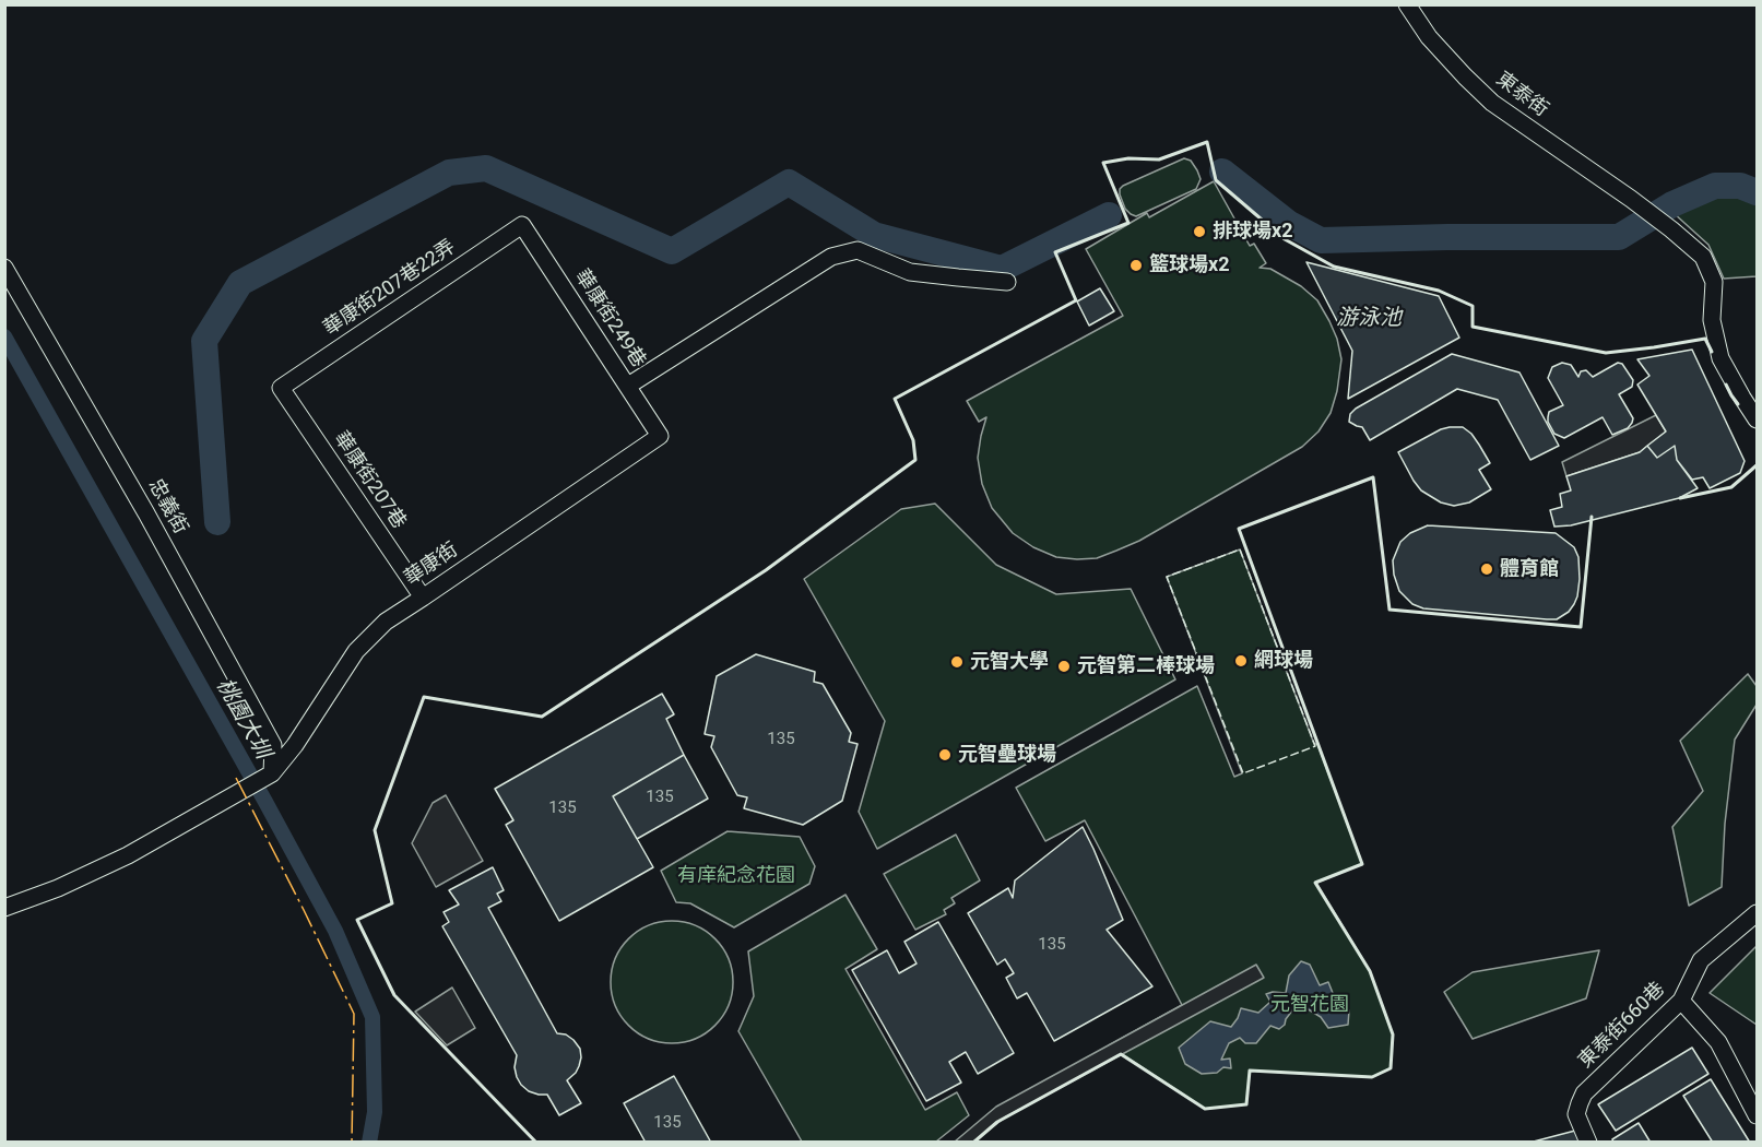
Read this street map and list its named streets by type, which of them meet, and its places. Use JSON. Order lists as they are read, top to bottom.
{
  "streets": {
    "street": [
      "東泰街",
      "華康街207巷22弄",
      "華康街249巷",
      "華康街207巷",
      "忠義街",
      "華康街",
      "東泰街660巷"
    ]
  },
  "crossings": [
    ["華康街207巷22弄", "華康街249巷"],
    ["華康街207巷22弄", "華康街207巷"],
    ["華康街249巷", "華康街"],
    ["華康街207巷", "華康街"],
    ["忠義街", "華康街"]
  ],
  "water": ["游泳池", "桃園大圳"],
  "parks": ["有庠紀念花園", "元智花園"],
  "places": [
    "排球場x2",
    "籃球場x2",
    "體育館",
    "網球場",
    "元智大學",
    "元智第二棒球場",
    "元智壘球場"
  ],
  "house_numbers": [
    "135",
    "135",
    "135",
    "135",
    "135"
  ]
}
